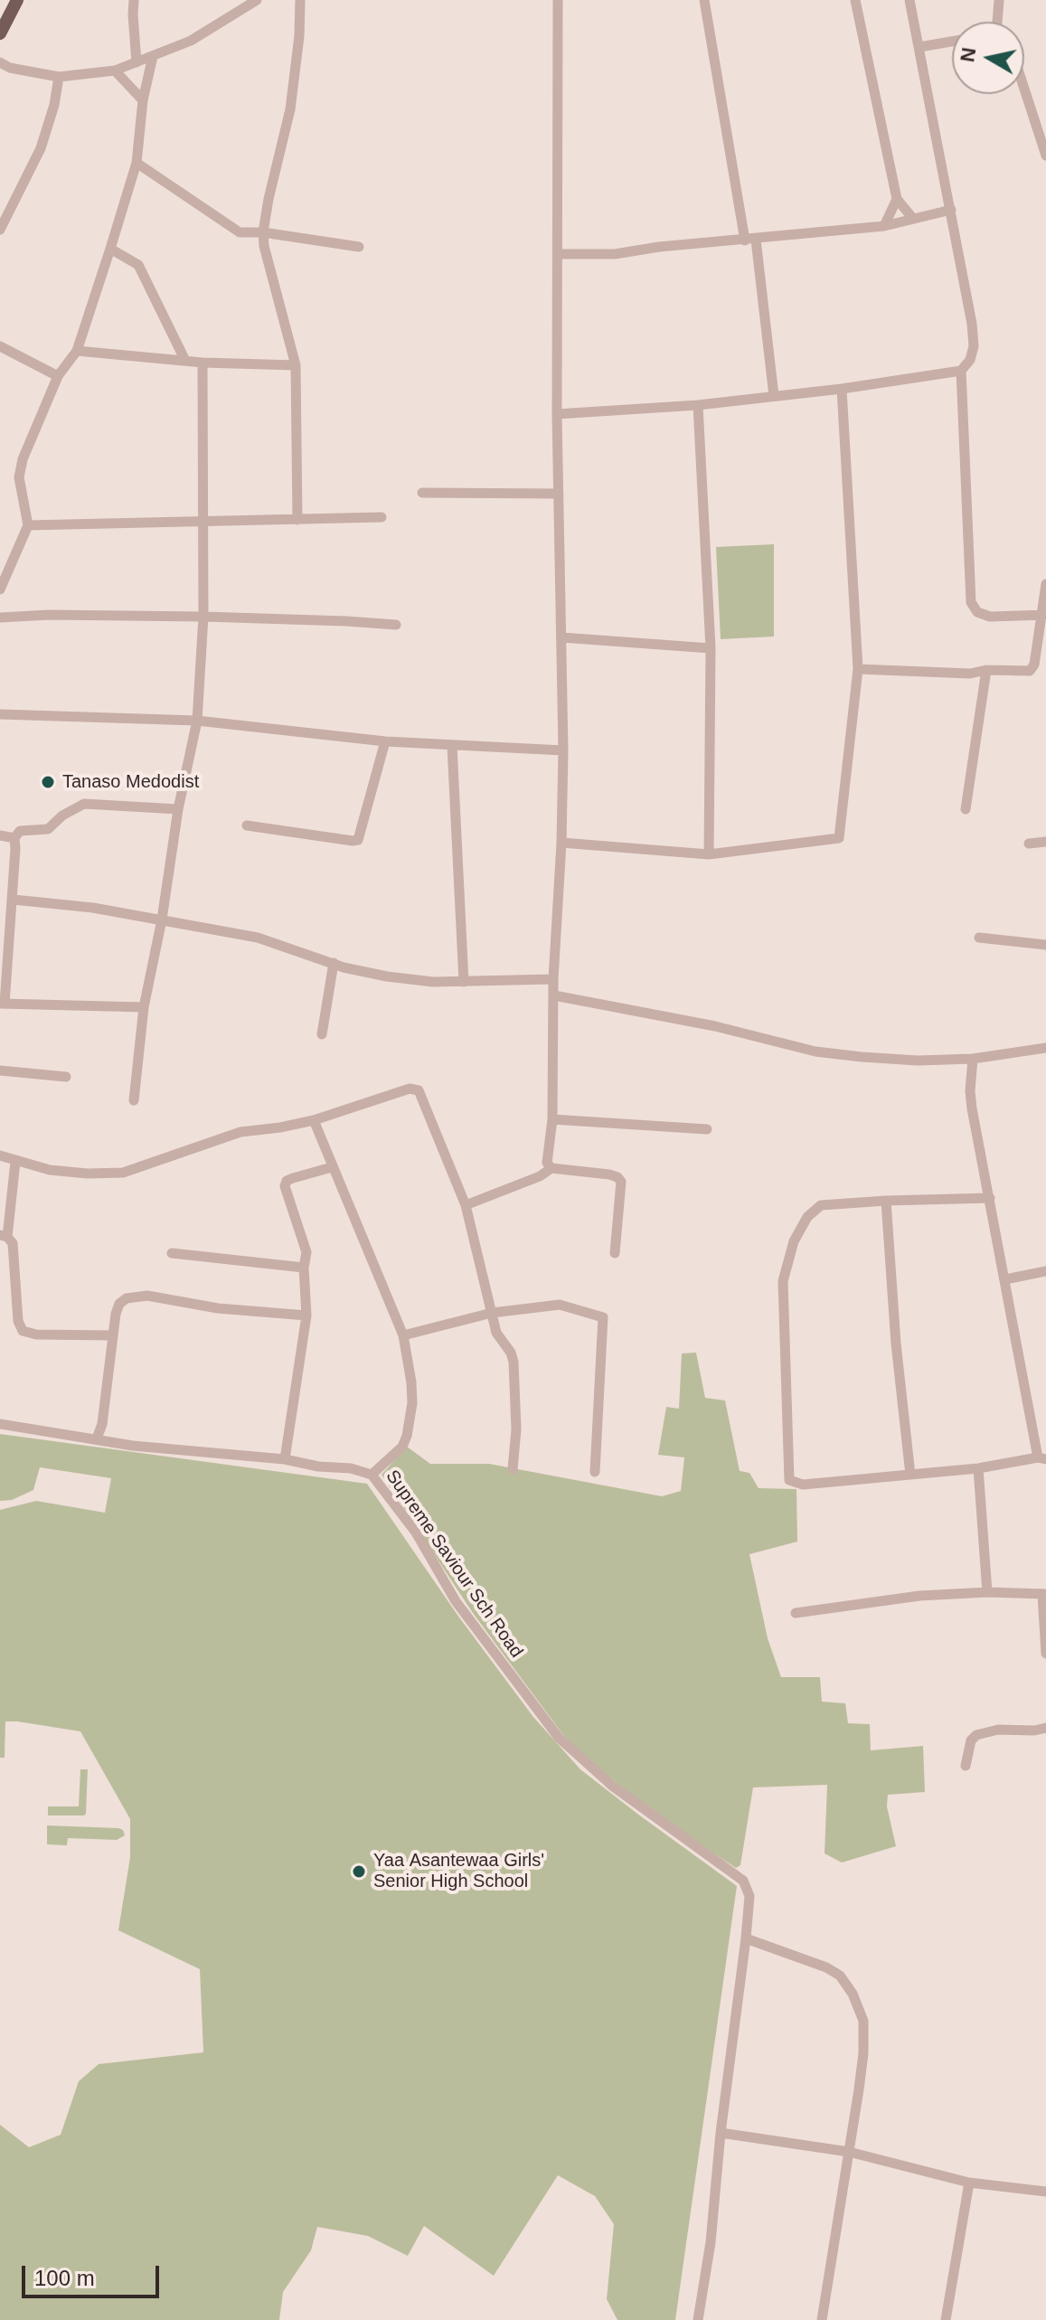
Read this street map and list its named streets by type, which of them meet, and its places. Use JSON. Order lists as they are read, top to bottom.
{
  "streets": {
    "street": ["Supreme Saviour Sch Road"]
  },
  "places": ["Tanaso Medodist", "Yaa Asantewaa Girls' Senior High School"],
  "scale_bar": "100 m",
  "north": "left"
}
